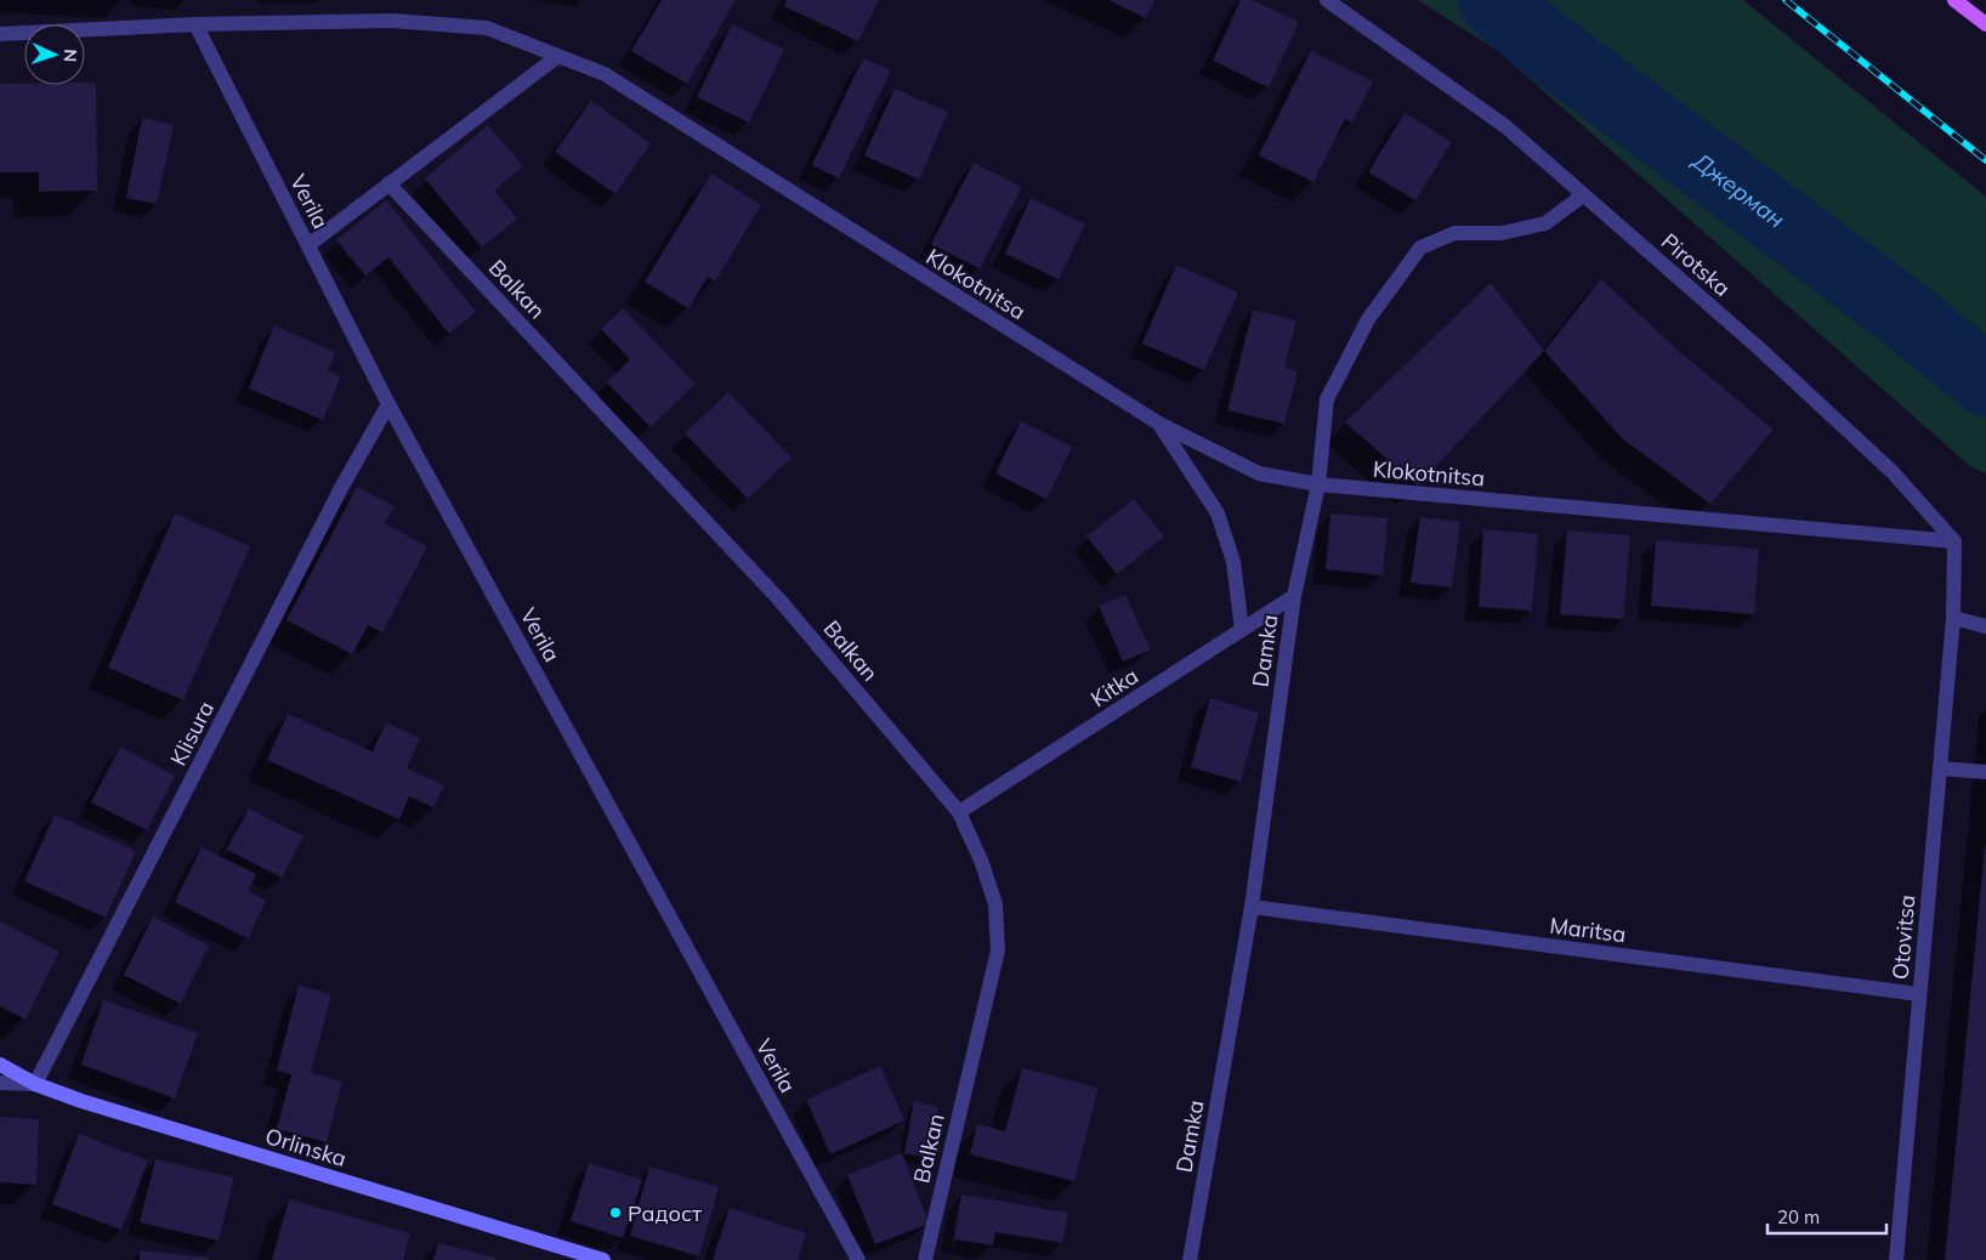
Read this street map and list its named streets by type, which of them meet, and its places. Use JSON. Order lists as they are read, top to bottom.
{
  "streets": {
    "street": [
      "Verila",
      "Pirotska",
      "Klokotnitsa",
      "Balkan",
      "Damka",
      "Kitka",
      "Klisura",
      "Maritsa",
      "Otovitsa",
      "Orlinska"
    ]
  },
  "crossings": [
    ["Verila", "Klokotnitsa"],
    ["Verila", "Klisura"],
    ["Pirotska", "Klokotnitsa"],
    ["Pirotska", "Damka"],
    ["Klokotnitsa", "Damka"],
    ["Balkan", "Kitka"],
    ["Damka", "Kitka"],
    ["Damka", "Maritsa"],
    ["Klisura", "Orlinska"],
    ["Maritsa", "Otovitsa"]
  ],
  "water": ["Джерман"],
  "places": ["Радост"],
  "scale_bar": "20 m",
  "north": "right"
}
